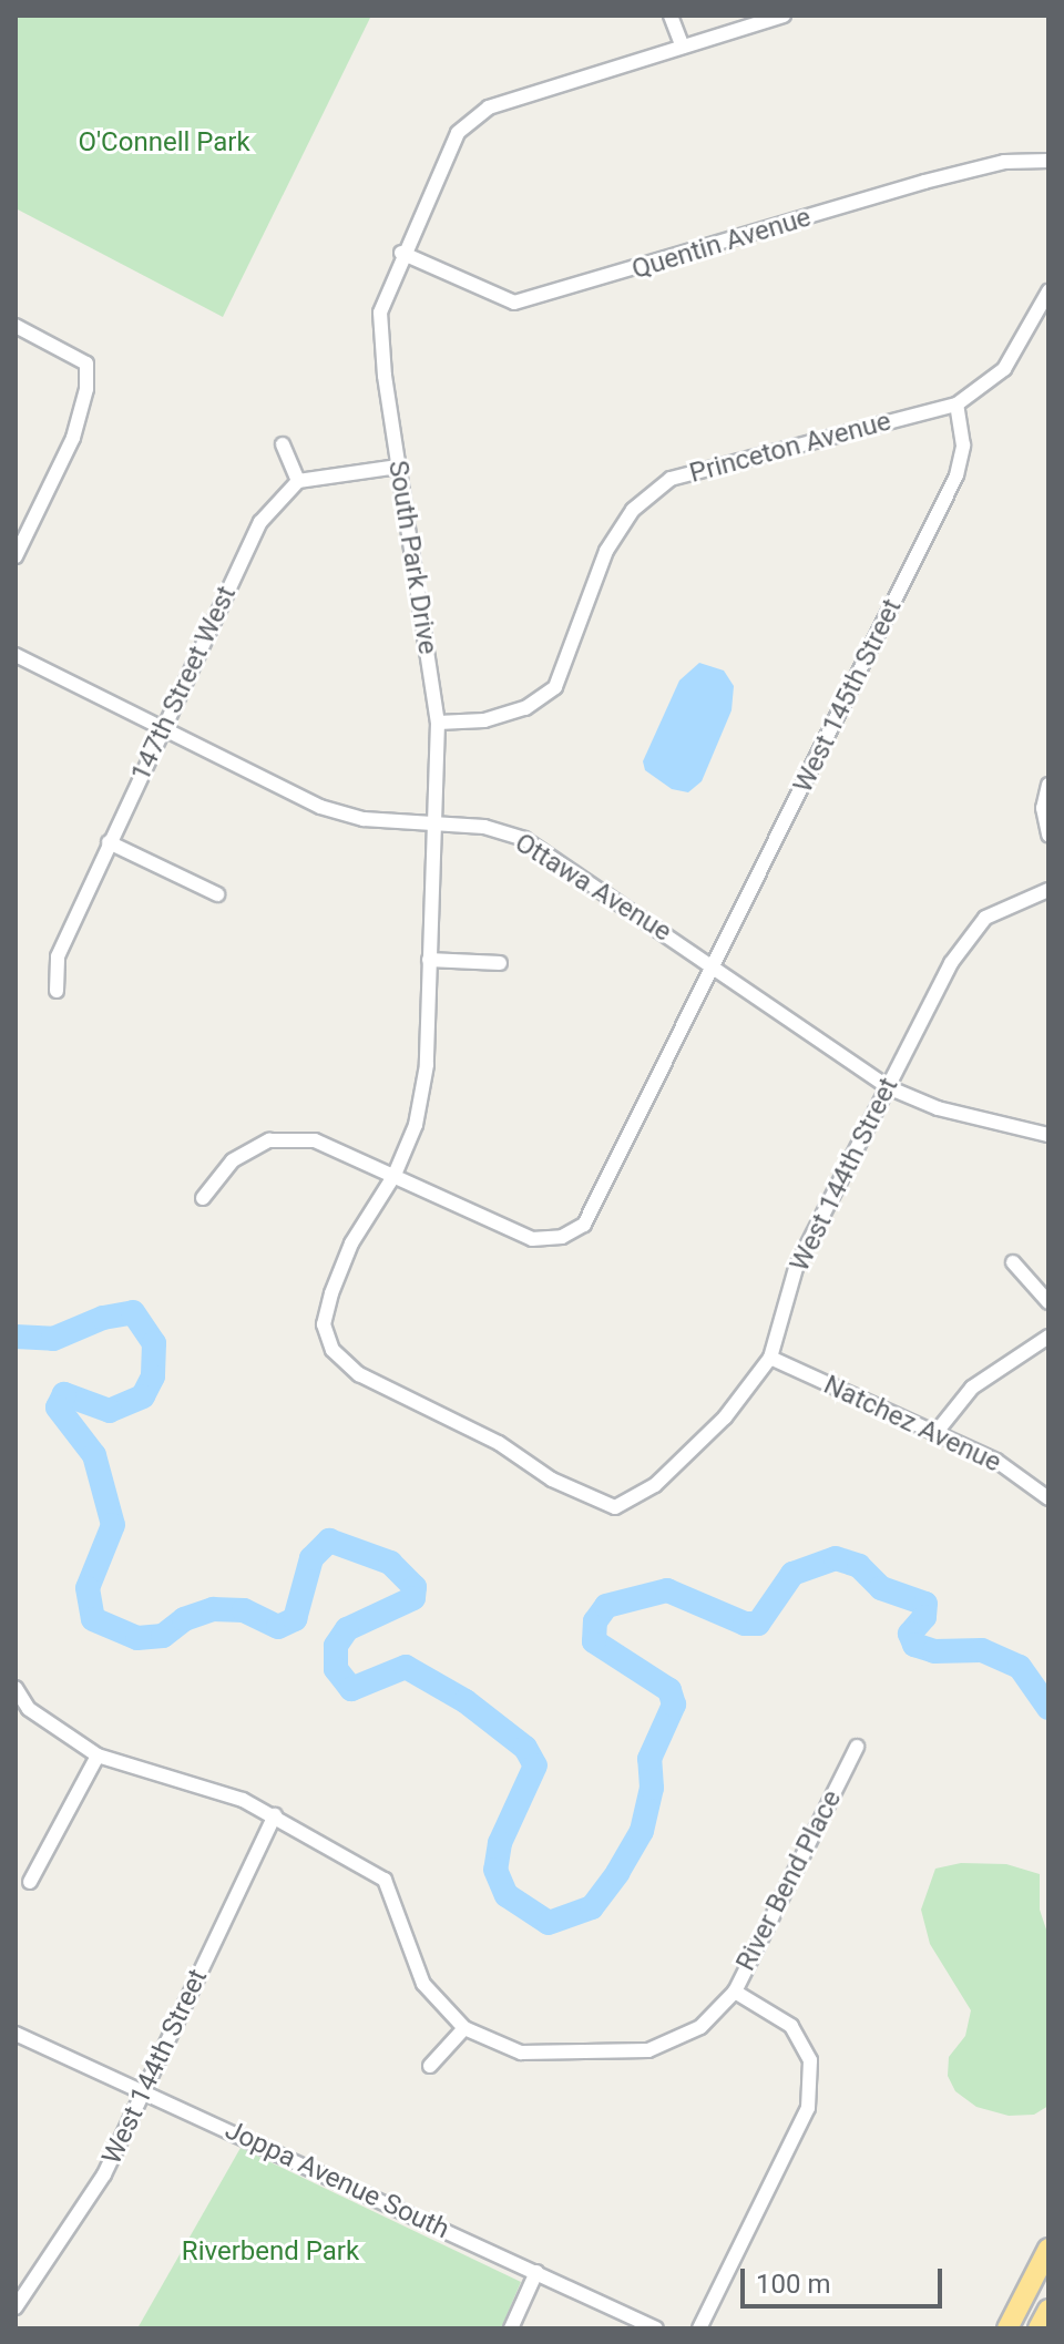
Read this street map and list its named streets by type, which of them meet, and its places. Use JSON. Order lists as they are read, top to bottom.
{
  "streets": {
    "street": [
      "Quentin Avenue",
      "Princeton Avenue",
      "South Park Drive",
      "147th Street West",
      "West 145th Street",
      "Ottawa Avenue",
      "West 144th Street",
      "Natchez Avenue",
      "River Bend Place",
      "Joppa Avenue South"
    ]
  },
  "crossings": [
    ["Quentin Avenue", "South Park Drive"],
    ["Princeton Avenue", "South Park Drive"],
    ["Princeton Avenue", "West 145th Street"],
    ["South Park Drive", "West 145th Street"],
    ["South Park Drive", "Ottawa Avenue"],
    ["South Park Drive", "West 144th Street"],
    ["147th Street West", "Ottawa Avenue"],
    ["West 145th Street", "Ottawa Avenue"],
    ["Ottawa Avenue", "West 144th Street"],
    ["West 144th Street", "Natchez Avenue"],
    ["West 144th Street", "Joppa Avenue South"]
  ],
  "parks": ["O'Connell Park", "Riverbend Park"],
  "scale_bar": "100 m"
}
